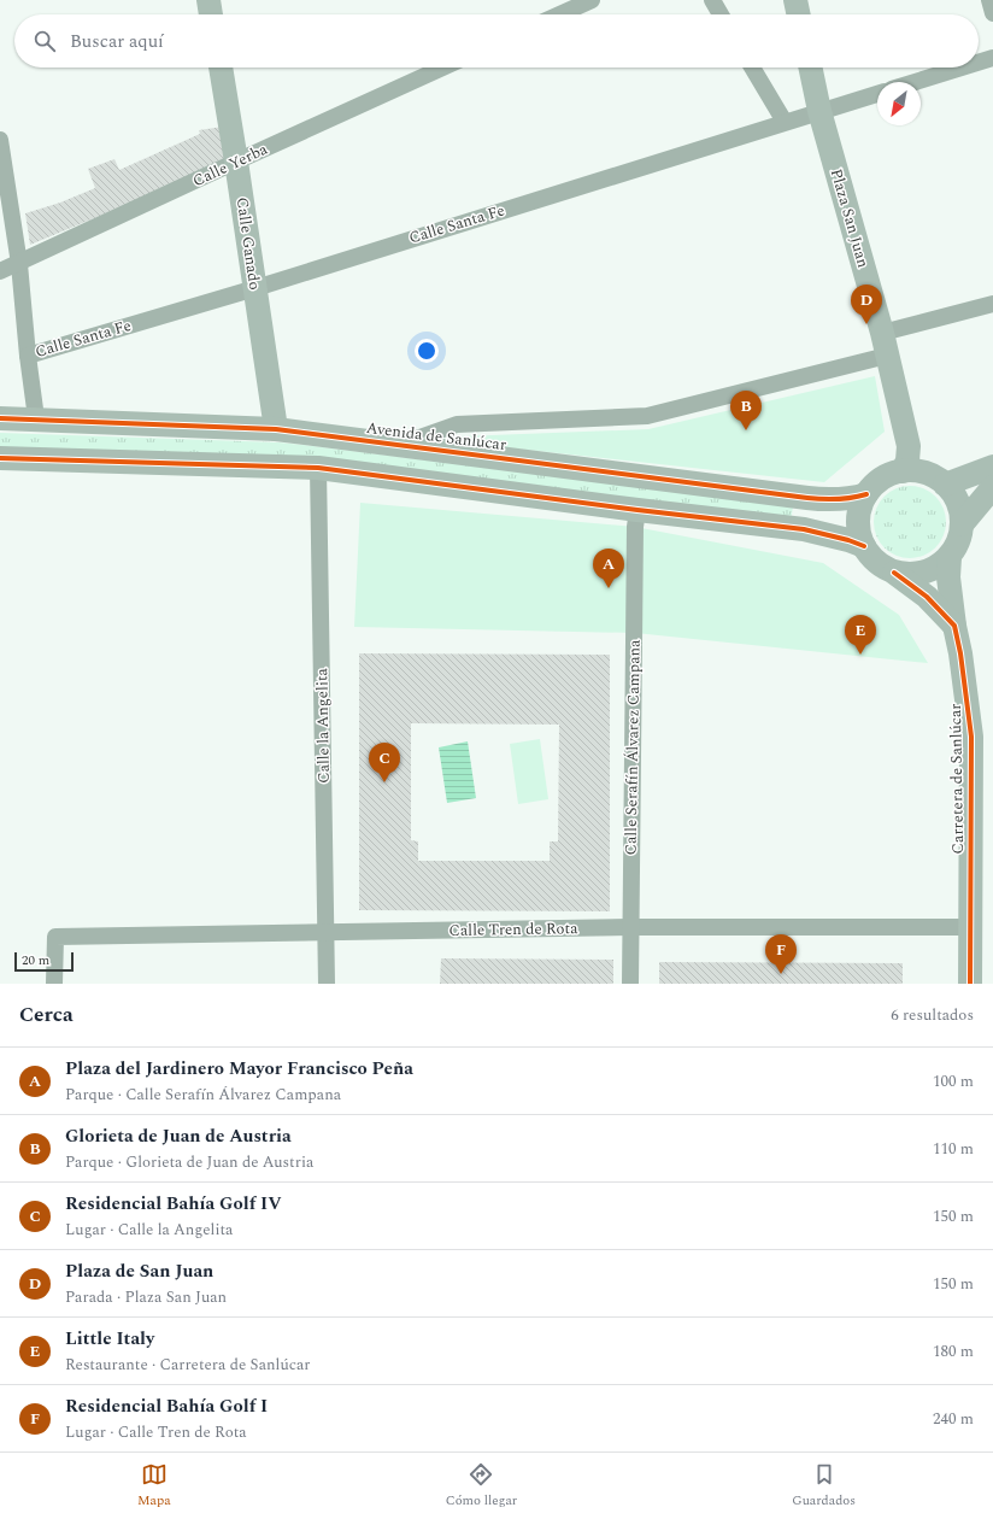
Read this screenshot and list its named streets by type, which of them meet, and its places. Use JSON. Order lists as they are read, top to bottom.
{
  "streets": {
    "main road": [
      "Plaza San Juan",
      "Calle Ganado",
      "Avenida de Sanlúcar",
      "Carretera de Sanlúcar"
    ],
    "street": [
      "Calle Yerba",
      "Calle Santa Fe",
      "Calle la Angelita",
      "Calle Serafín Álvarez Campana",
      "Calle Tren de Rota"
    ]
  },
  "crossings": [
    ["Calle Yerba", "Calle Ganado"],
    ["Plaza San Juan", "Calle Santa Fe"],
    ["Plaza San Juan", "Avenida de Sanlúcar"],
    ["Plaza San Juan", "Carretera de Sanlúcar"],
    ["Calle Santa Fe", "Calle Ganado"],
    ["Calle Ganado", "Avenida de Sanlúcar"],
    ["Avenida de Sanlúcar", "Carretera de Sanlúcar"],
    ["Calle la Angelita", "Calle Tren de Rota"],
    ["Calle Serafín Álvarez Campana", "Calle Tren de Rota"],
    ["Carretera de Sanlúcar", "Calle Tren de Rota"]
  ],
  "scale_bar": "20 m",
  "north": "bottom left",
  "page": {
    "search": "Buscar aquí",
    "pins": [
      "D",
      "B",
      "A",
      "E",
      "C",
      "F"
    ],
    "scale": "20 m",
    "heading": ["Cerca", "6 resultados"],
    "list": [
      {
        "mark": "A",
        "name": "Plaza del Jardinero Mayor Francisco Peña",
        "note": "Parque · Calle Serafín Álvarez Campana",
        "value": "100 m"
      },
      {
        "mark": "B",
        "name": "Glorieta de Juan de Austria",
        "note": "Parque · Glorieta de Juan de Austria",
        "value": "110 m"
      },
      {
        "mark": "C",
        "name": "Residencial Bahía Golf IV",
        "note": "Lugar · Calle la Angelita",
        "value": "150 m"
      },
      {
        "mark": "D",
        "name": "Plaza de San Juan",
        "note": "Parada · Plaza San Juan",
        "value": "150 m"
      },
      {
        "mark": "E",
        "name": "Little Italy",
        "note": "Restaurante · Carretera de Sanlúcar",
        "value": "180 m"
      },
      {
        "mark": "F",
        "name": "Residencial Bahía Golf I",
        "note": "Lugar · Calle Tren de Rota",
        "value": "240 m"
      }
    ],
    "nav": ["Mapa", "Cómo llegar", "Guardados"]
  }
}
